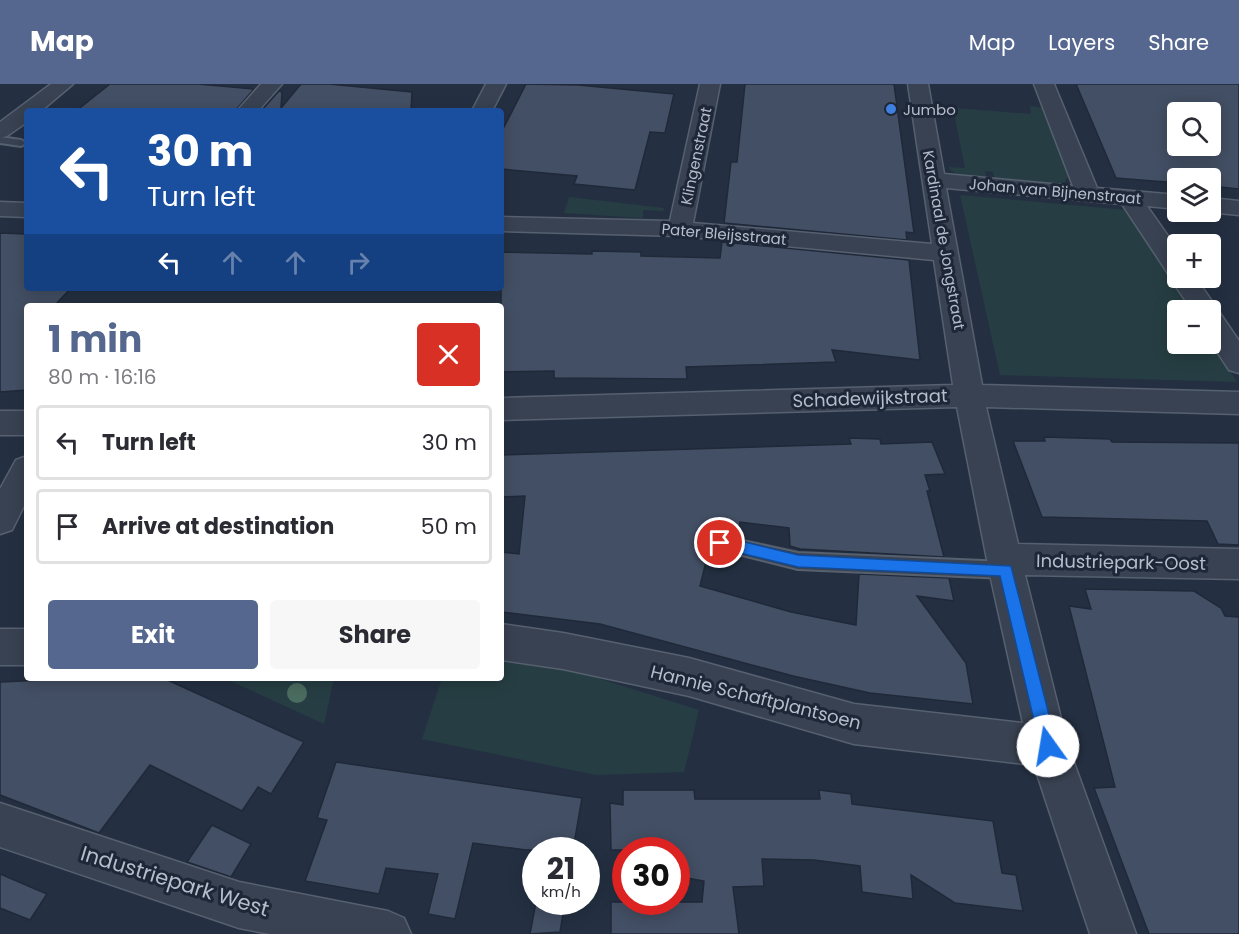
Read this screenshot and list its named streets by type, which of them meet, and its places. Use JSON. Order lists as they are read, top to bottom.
{
  "streets": {
    "street": [
      "Klingenstraat",
      "Johan van Bijnenstraat",
      "Pater Bleijsstraat",
      "Kardinaal de Jongstraat",
      "Schadewijkstraat",
      "Industriepark-Oost",
      "Hannie Schaftplantsoen",
      "Industriepark West"
    ]
  },
  "crossings": [
    ["Klingenstraat", "Pater Bleijsstraat"],
    ["Johan van Bijnenstraat", "Kardinaal de Jongstraat"],
    ["Pater Bleijsstraat", "Kardinaal de Jongstraat"],
    ["Kardinaal de Jongstraat", "Schadewijkstraat"],
    ["Kardinaal de Jongstraat", "Industriepark-Oost"]
  ],
  "places": ["Jumbo"],
  "page": {
    "header": "Map",
    "nav": ["Map", "Layers", "Share"],
    "map_buttons": ["+", "−"],
    "turn": ["30 m", "Turn left"],
    "heading": ["1 min", "80 m · 16:16"],
    "list": [
      {
        "name": "Turn left",
        "value": "30 m"
      },
      {
        "name": "Arrive at destination",
        "value": "50 m"
      }
    ],
    "buttons": ["Exit", "Share"],
    "speed": "21 km/h",
    "limit": "30"
  }
}
